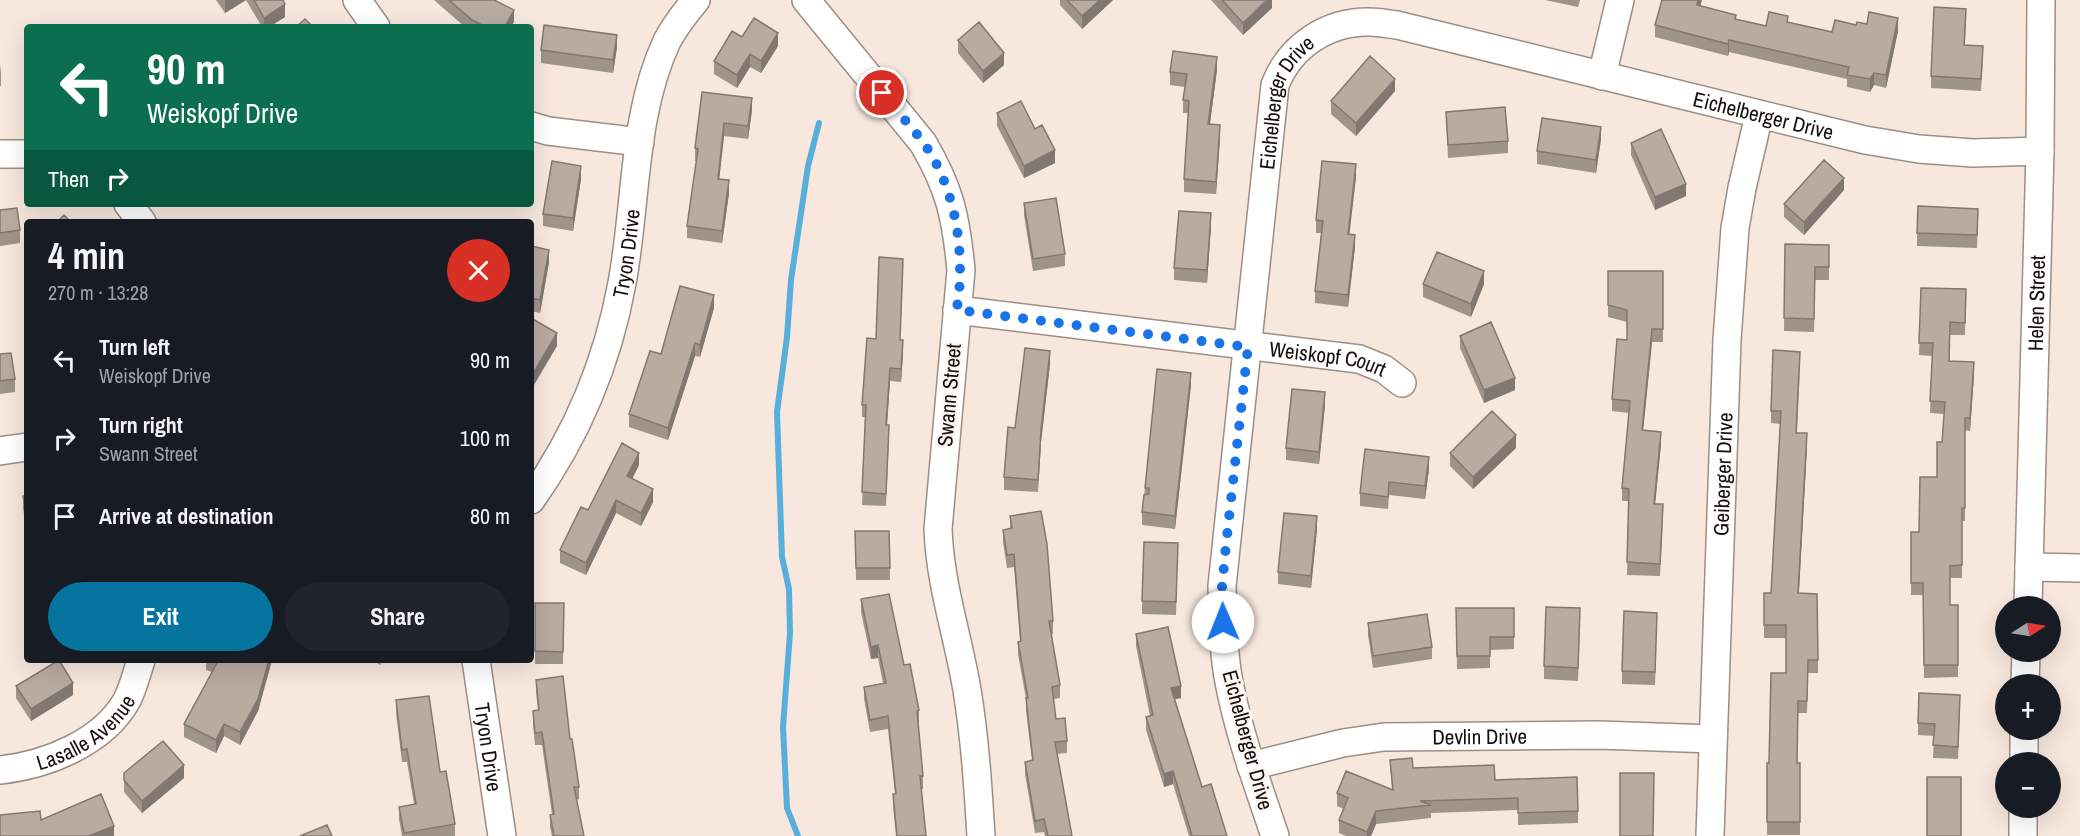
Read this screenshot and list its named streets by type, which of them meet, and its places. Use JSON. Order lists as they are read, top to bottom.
{
  "streets": {
    "street": [
      "Eichelberger Drive",
      "Tryon Drive",
      "Helen Street",
      "Weiskopf Court",
      "Swann Street",
      "Geiberger Drive",
      "Lasalle Avenue",
      "Devlin Drive"
    ]
  },
  "crossings": [
    ["Eichelberger Drive", "Helen Street"],
    ["Eichelberger Drive", "Weiskopf Court"],
    ["Eichelberger Drive", "Geiberger Drive"],
    ["Eichelberger Drive", "Devlin Drive"],
    ["Weiskopf Court", "Swann Street"],
    ["Geiberger Drive", "Devlin Drive"]
  ],
  "north": "right",
  "page": {
    "turn": ["90 m", "Weiskopf Drive"],
    "then": "Then",
    "heading": ["4 min", "270 m · 13:28"],
    "list": [
      {
        "name": "Turn left",
        "note": "Weiskopf Drive",
        "value": "90 m"
      },
      {
        "name": "Turn right",
        "note": "Swann Street",
        "value": "100 m"
      },
      {
        "name": "Arrive at destination",
        "value": "80 m"
      }
    ],
    "buttons": ["Exit", "Share"],
    "map_buttons": ["+", "−"]
  }
}
